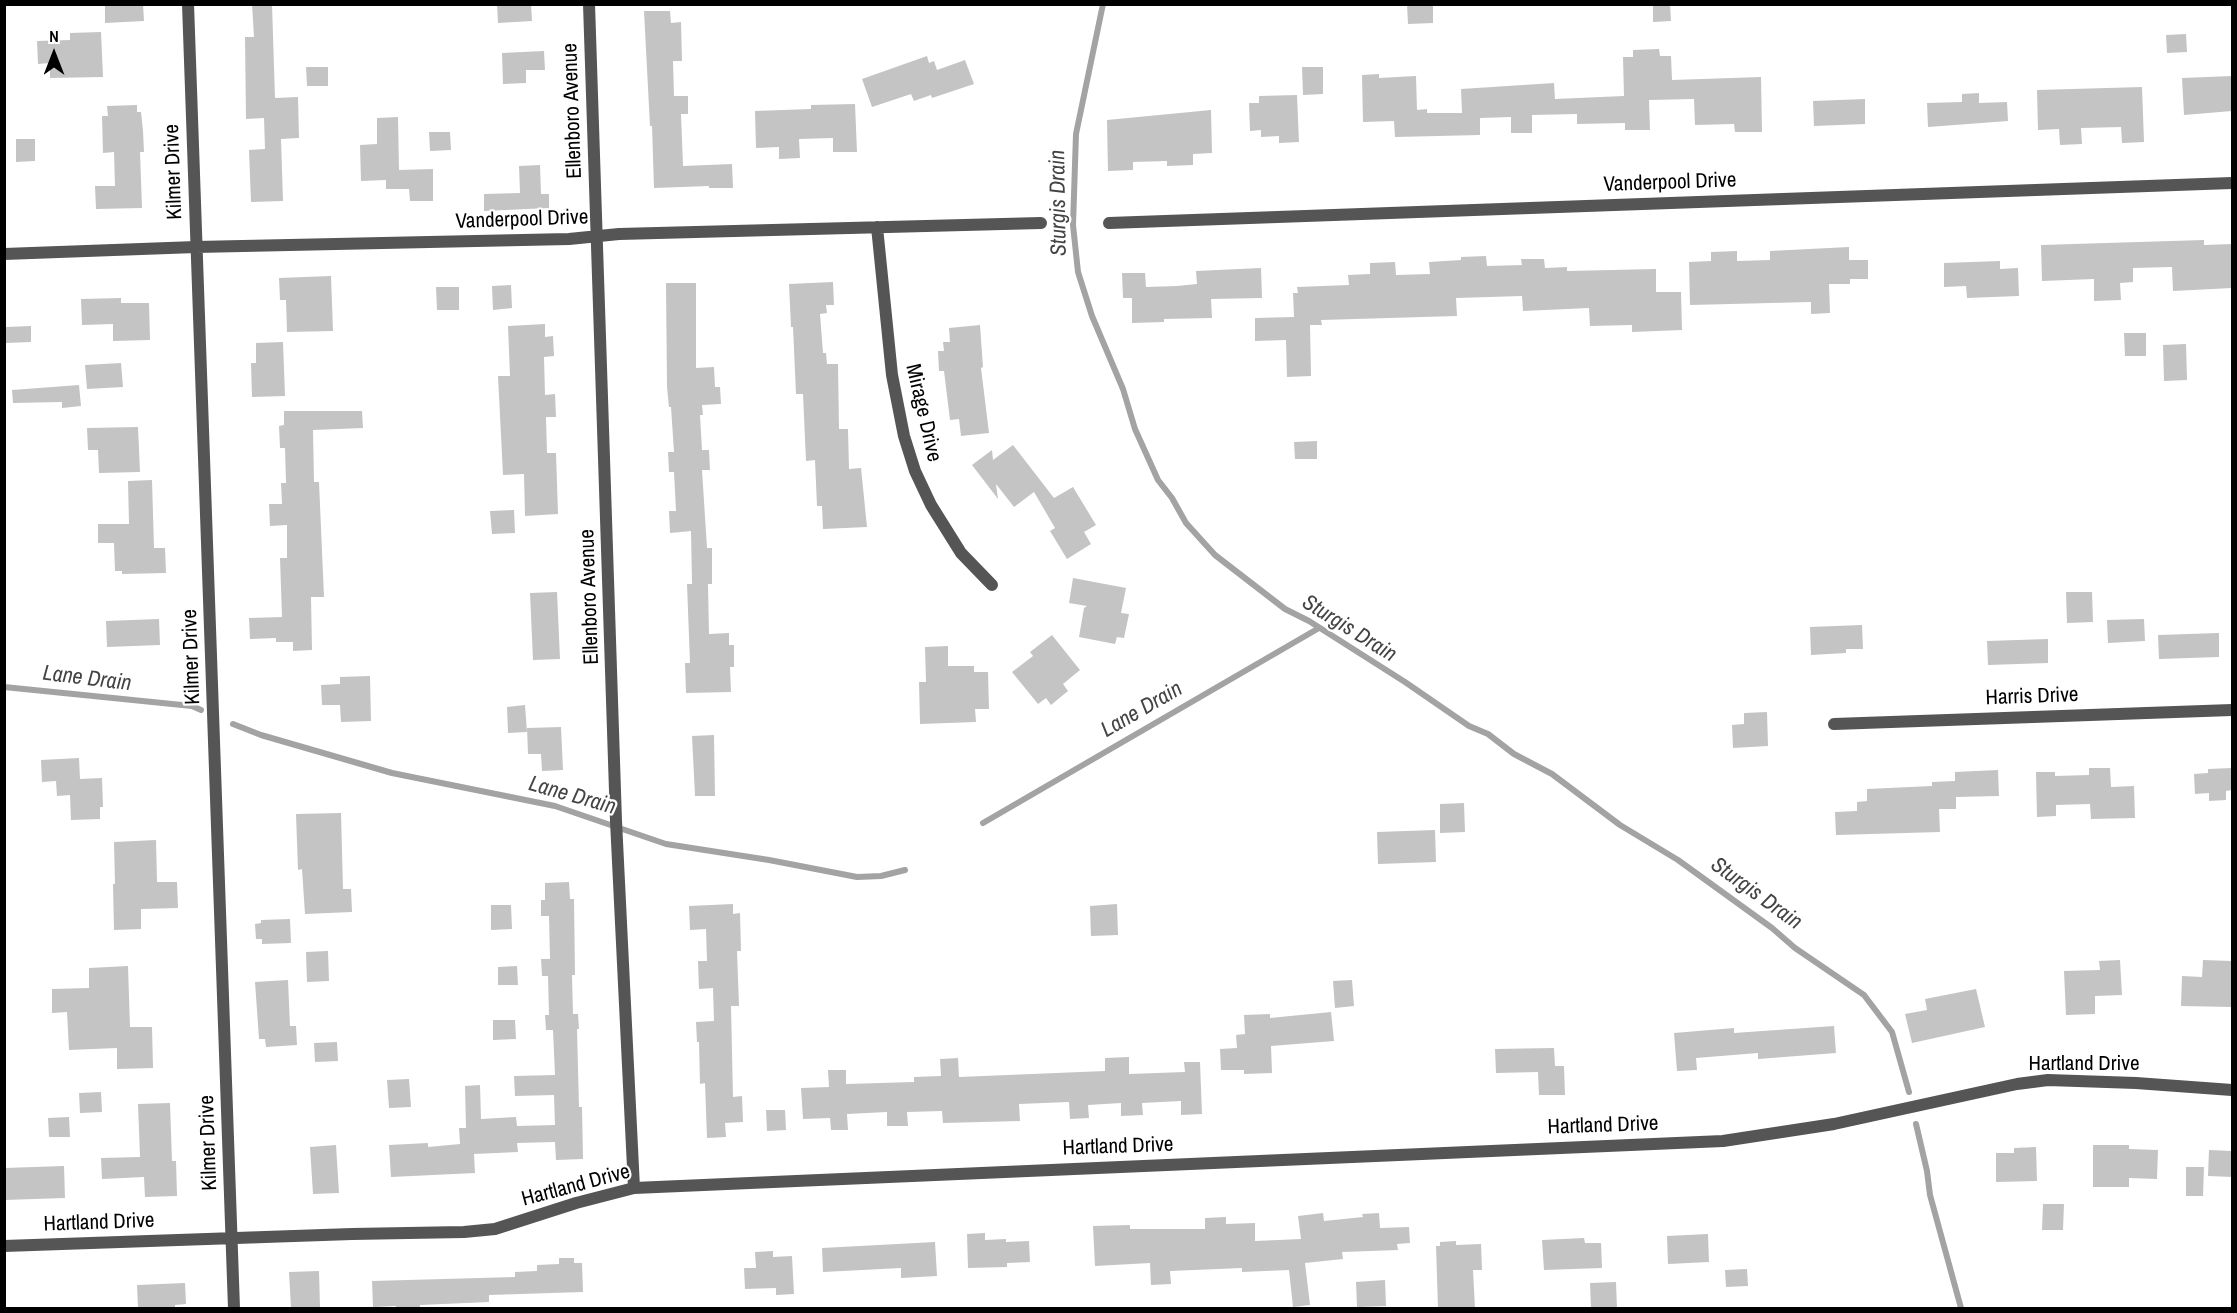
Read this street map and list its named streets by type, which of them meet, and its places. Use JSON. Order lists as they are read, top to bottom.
{
  "streets": {
    "street": [
      "Ellenboro Avenue",
      "Kilmer Drive",
      "Vanderpool Drive",
      "Mirage Drive",
      "Harris Drive",
      "Hartland Drive"
    ]
  },
  "crossings": [
    ["Ellenboro Avenue", "Vanderpool Drive"],
    ["Ellenboro Avenue", "Hartland Drive"],
    ["Kilmer Drive", "Vanderpool Drive"],
    ["Kilmer Drive", "Hartland Drive"],
    ["Vanderpool Drive", "Mirage Drive"]
  ],
  "water": ["Sturgis Drain", "Lane Drain"],
  "north": "top"
}
